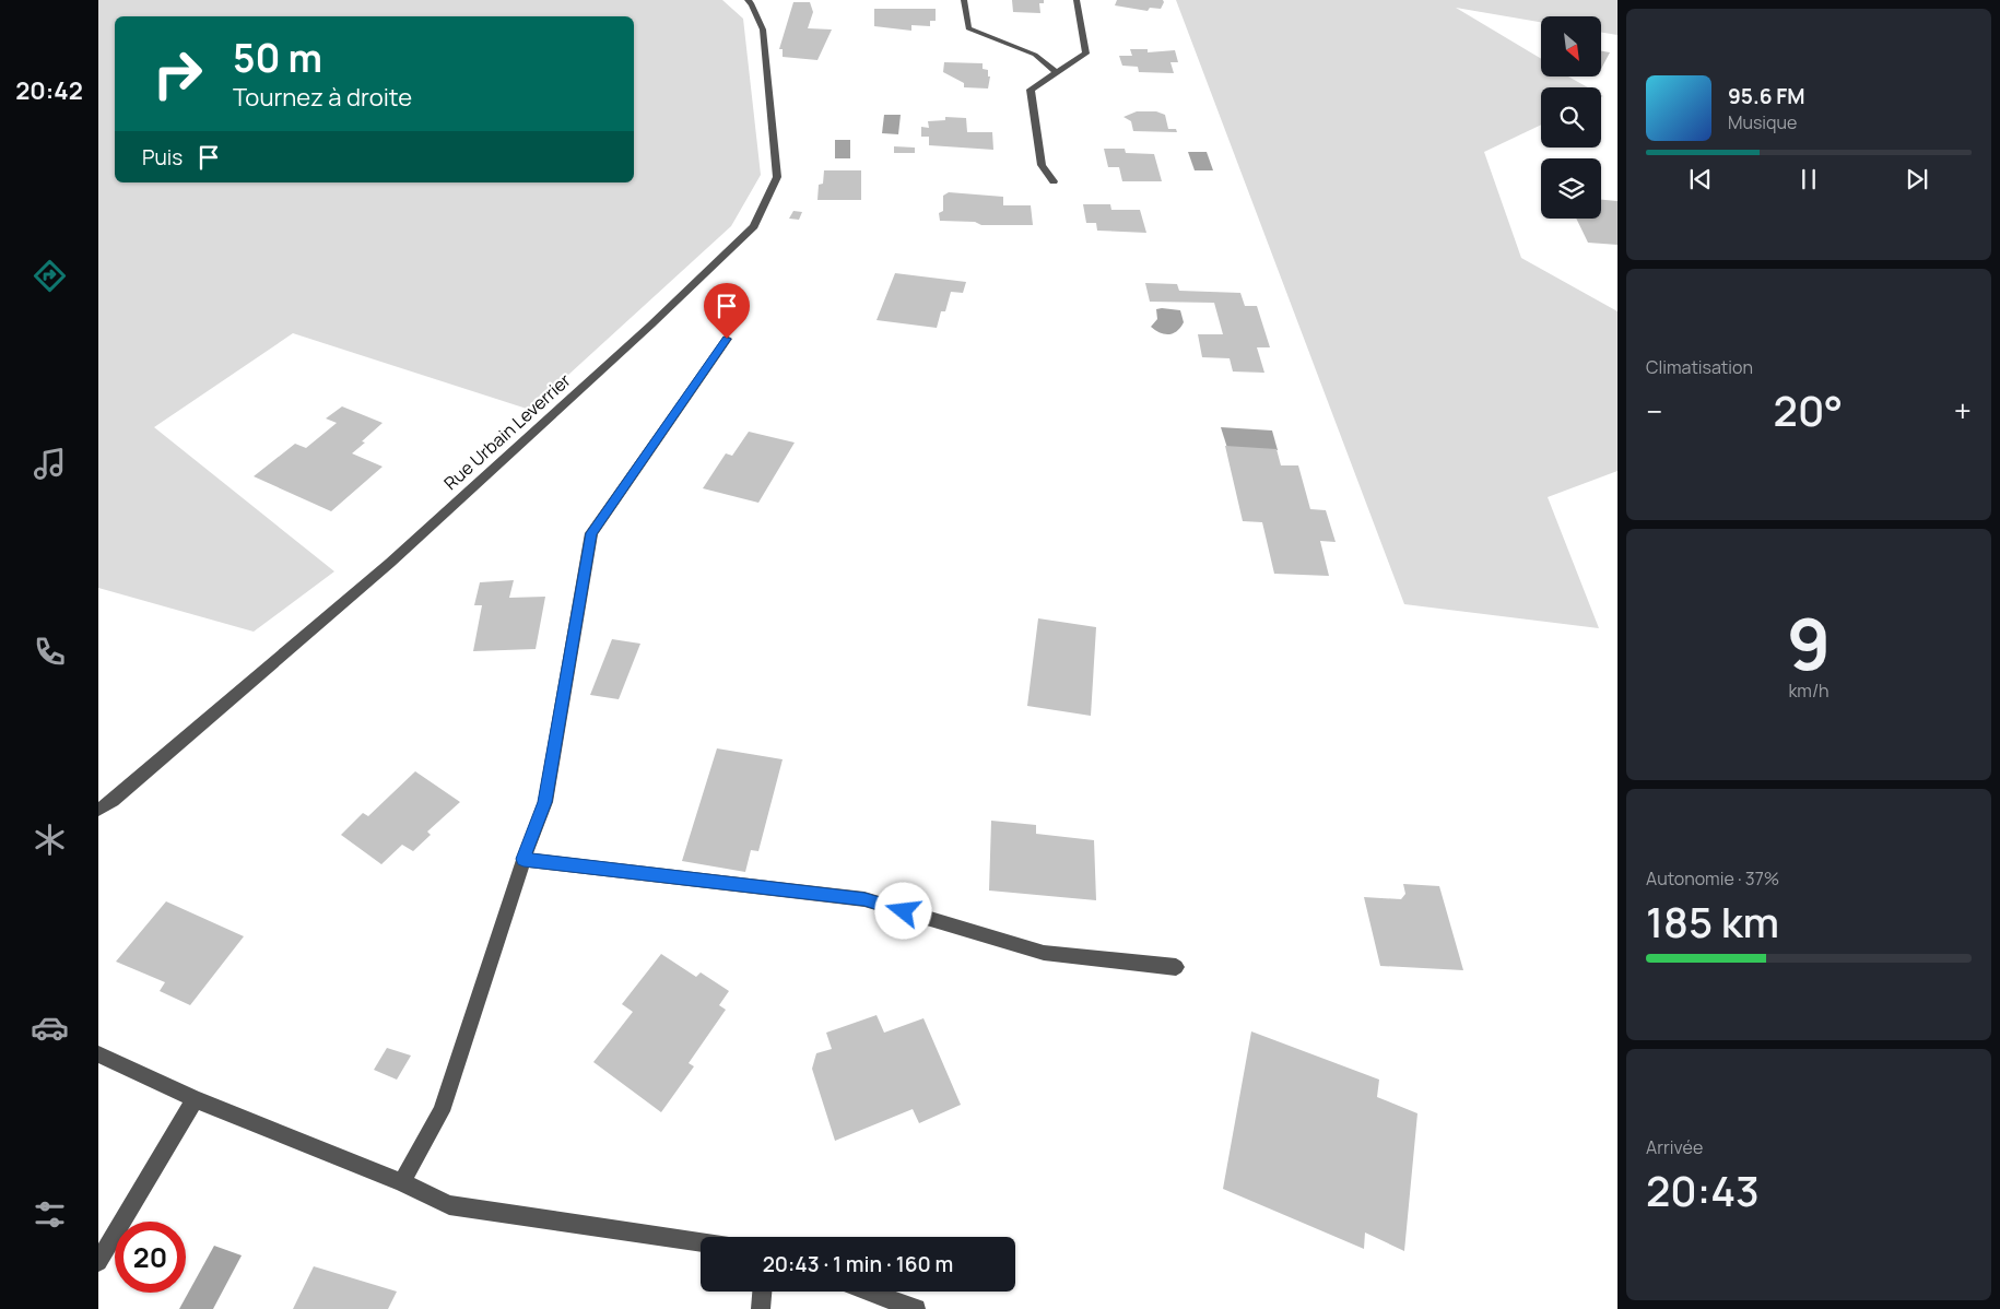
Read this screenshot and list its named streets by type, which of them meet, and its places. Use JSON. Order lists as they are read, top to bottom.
{
  "streets": {
    "street": ["Rue Urbain Leverrier"]
  },
  "north": "bottom right",
  "page": {
    "tabs": "20:42",
    "turn": ["50 m", "Tournez à droite"],
    "song": ["95.6 FM", "Musique"],
    "then": "Puis",
    "tile": [
      "Climatisation",
      ["9", "km/h"],
      ["Autonomie · 37%", "185 km"],
      ["Arrivée", "20:43"]
    ],
    "heat": ["−", "20°", "+"],
    "limit": "20",
    "trip": "20:43 · 1 min · 160 m"
  }
}
